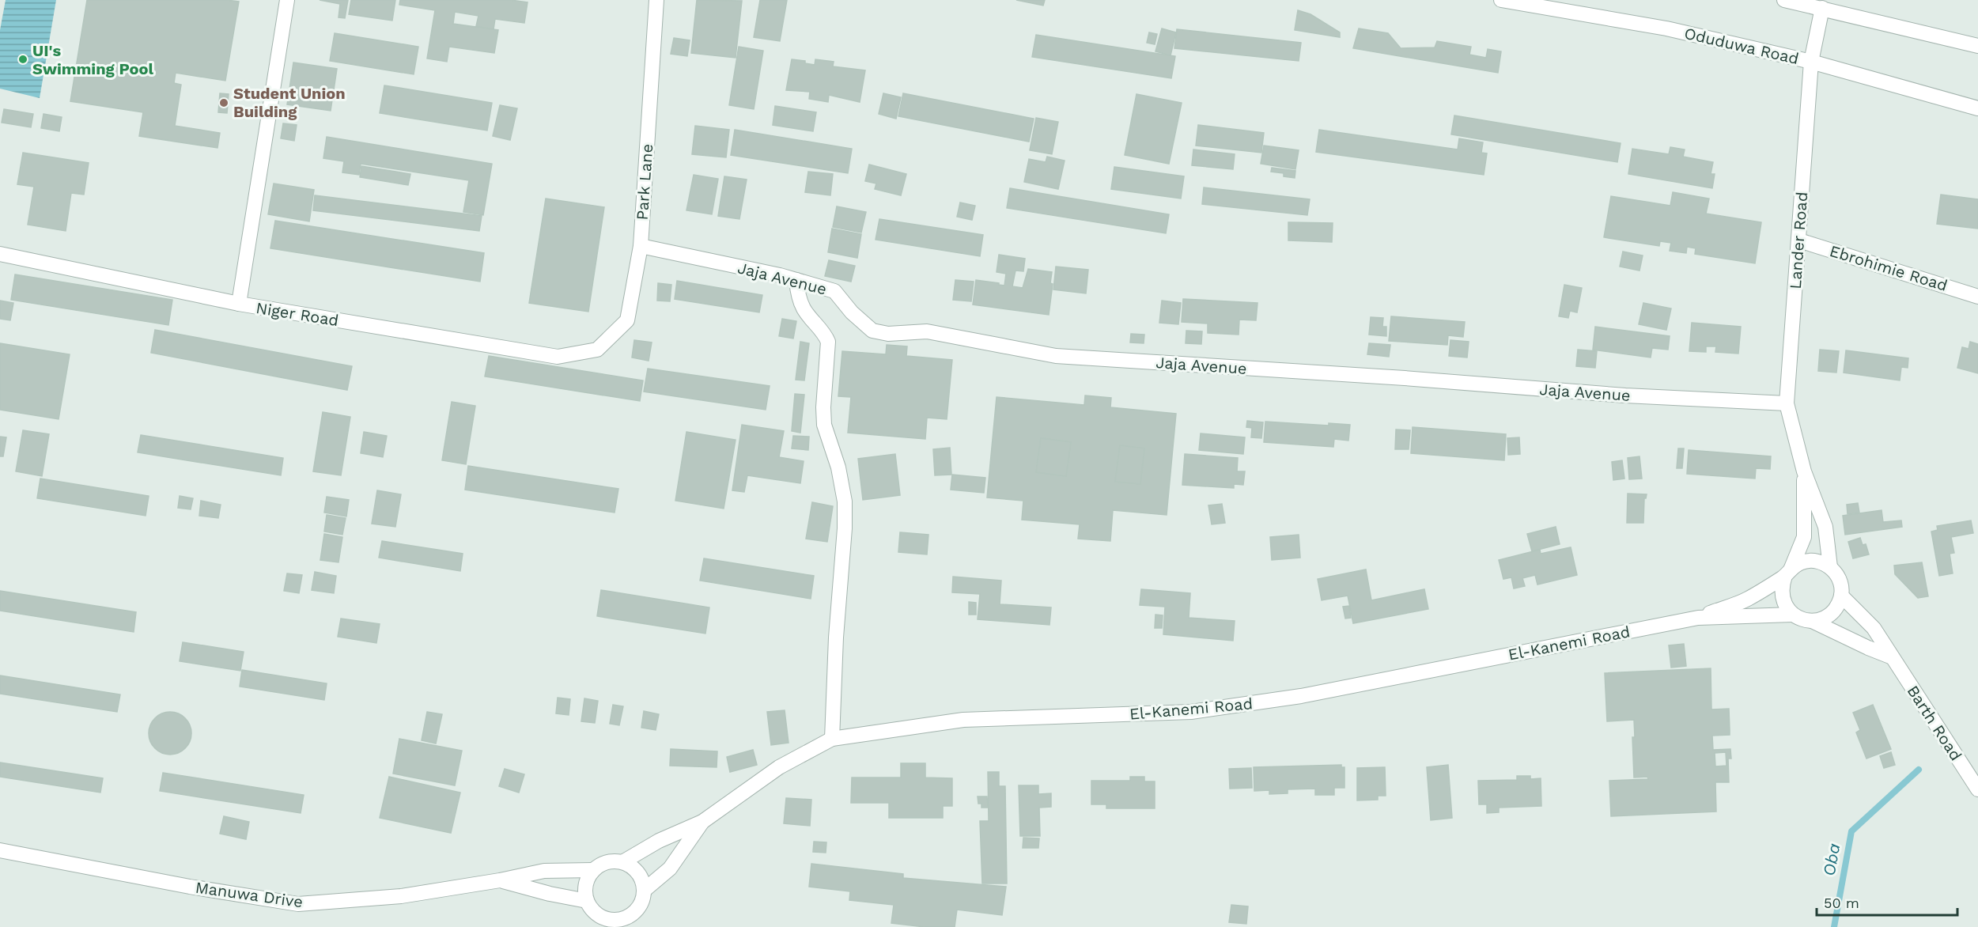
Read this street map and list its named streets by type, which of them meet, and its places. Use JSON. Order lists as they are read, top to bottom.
{
  "streets": {
    "street": [
      "Oduduwa Road",
      "Park Lane",
      "Lander Road",
      "Ebrohimie Road",
      "Jaja Avenue",
      "Niger Road",
      "El-Kanemi Road",
      "Barth Road",
      "Manuwa Drive"
    ]
  },
  "crossings": [
    ["Oduduwa Road", "Lander Road"],
    ["Park Lane", "Jaja Avenue"],
    ["Park Lane", "Niger Road"],
    ["Lander Road", "Ebrohimie Road"],
    ["Lander Road", "Jaja Avenue"],
    ["Lander Road", "El-Kanemi Road"],
    ["Lander Road", "Barth Road"],
    ["El-Kanemi Road", "Barth Road"],
    ["El-Kanemi Road", "Manuwa Drive"]
  ],
  "water": ["Oba"],
  "places": ["UI's Swimming Pool", "Student Union Building"],
  "scale_bar": "50 m"
}
